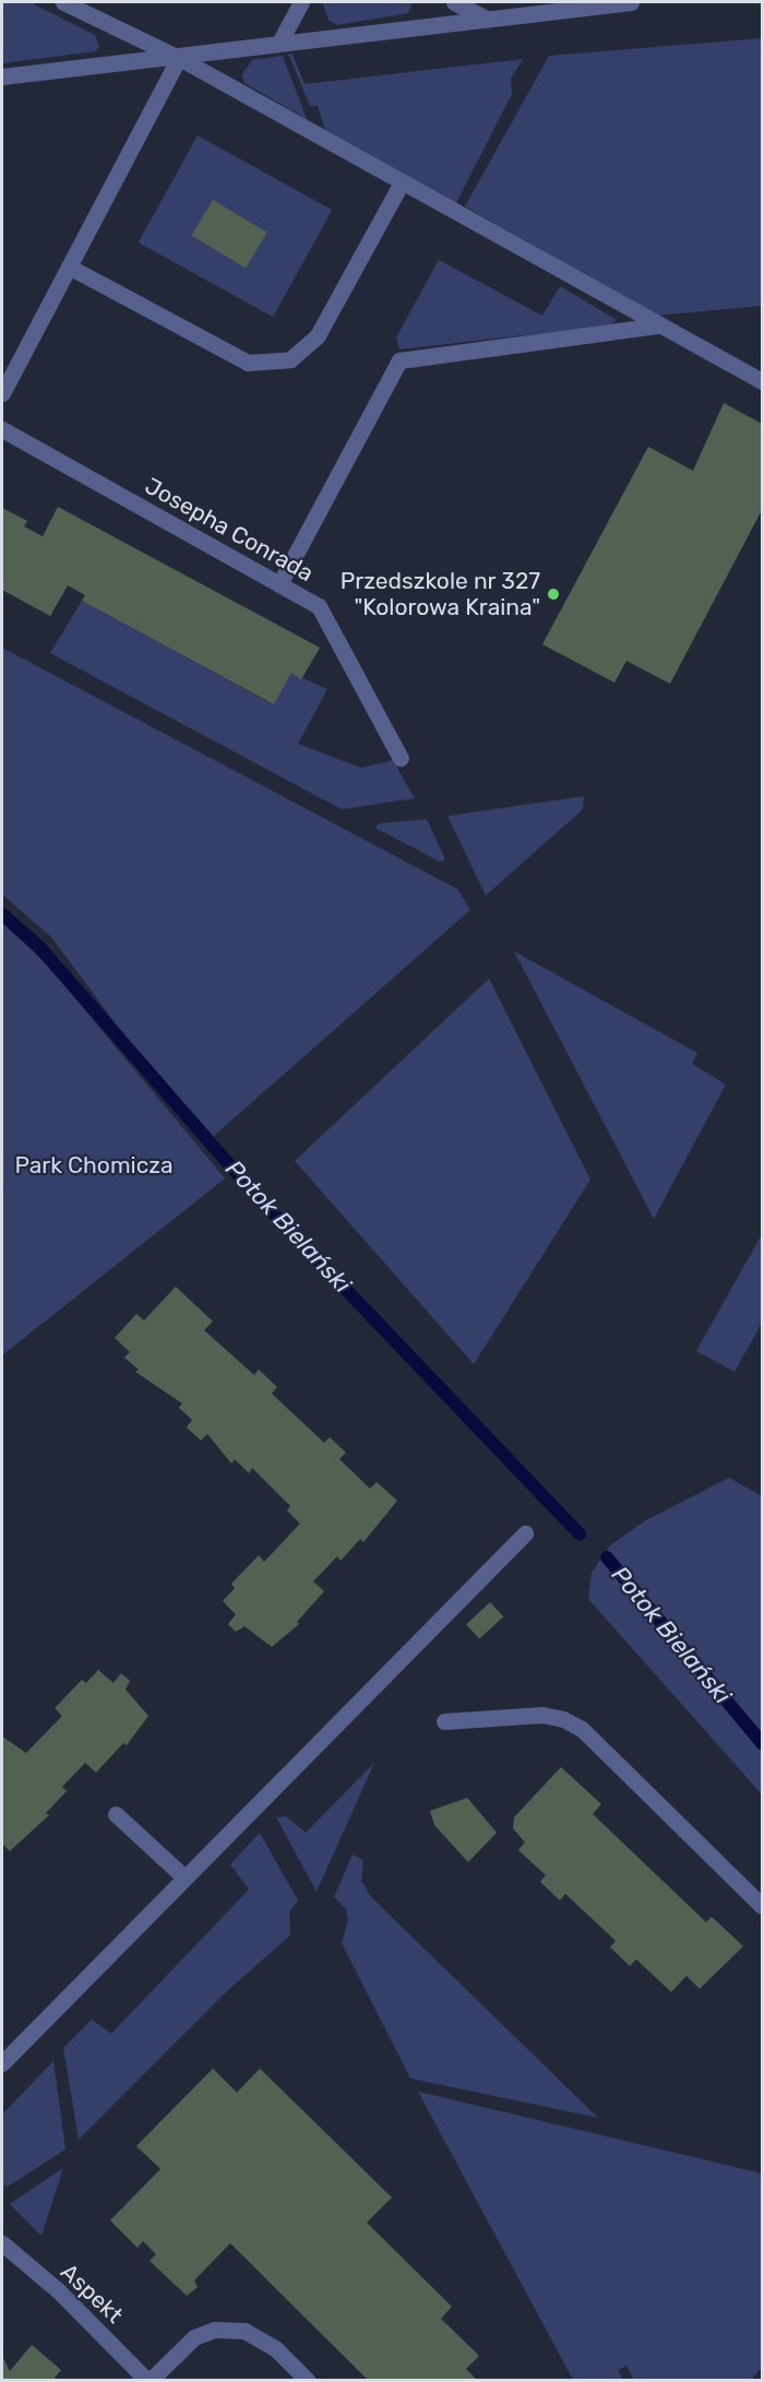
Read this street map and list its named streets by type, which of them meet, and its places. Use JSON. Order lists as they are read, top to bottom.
{
  "streets": {
    "street": ["Josepha Conrada", "Aspekt"]
  },
  "water": ["Potok Bielański"],
  "parks": ["Park Chomicza"],
  "places": ["Przedszkole nr 327 \"Kolorowa Kraina\""]
}
